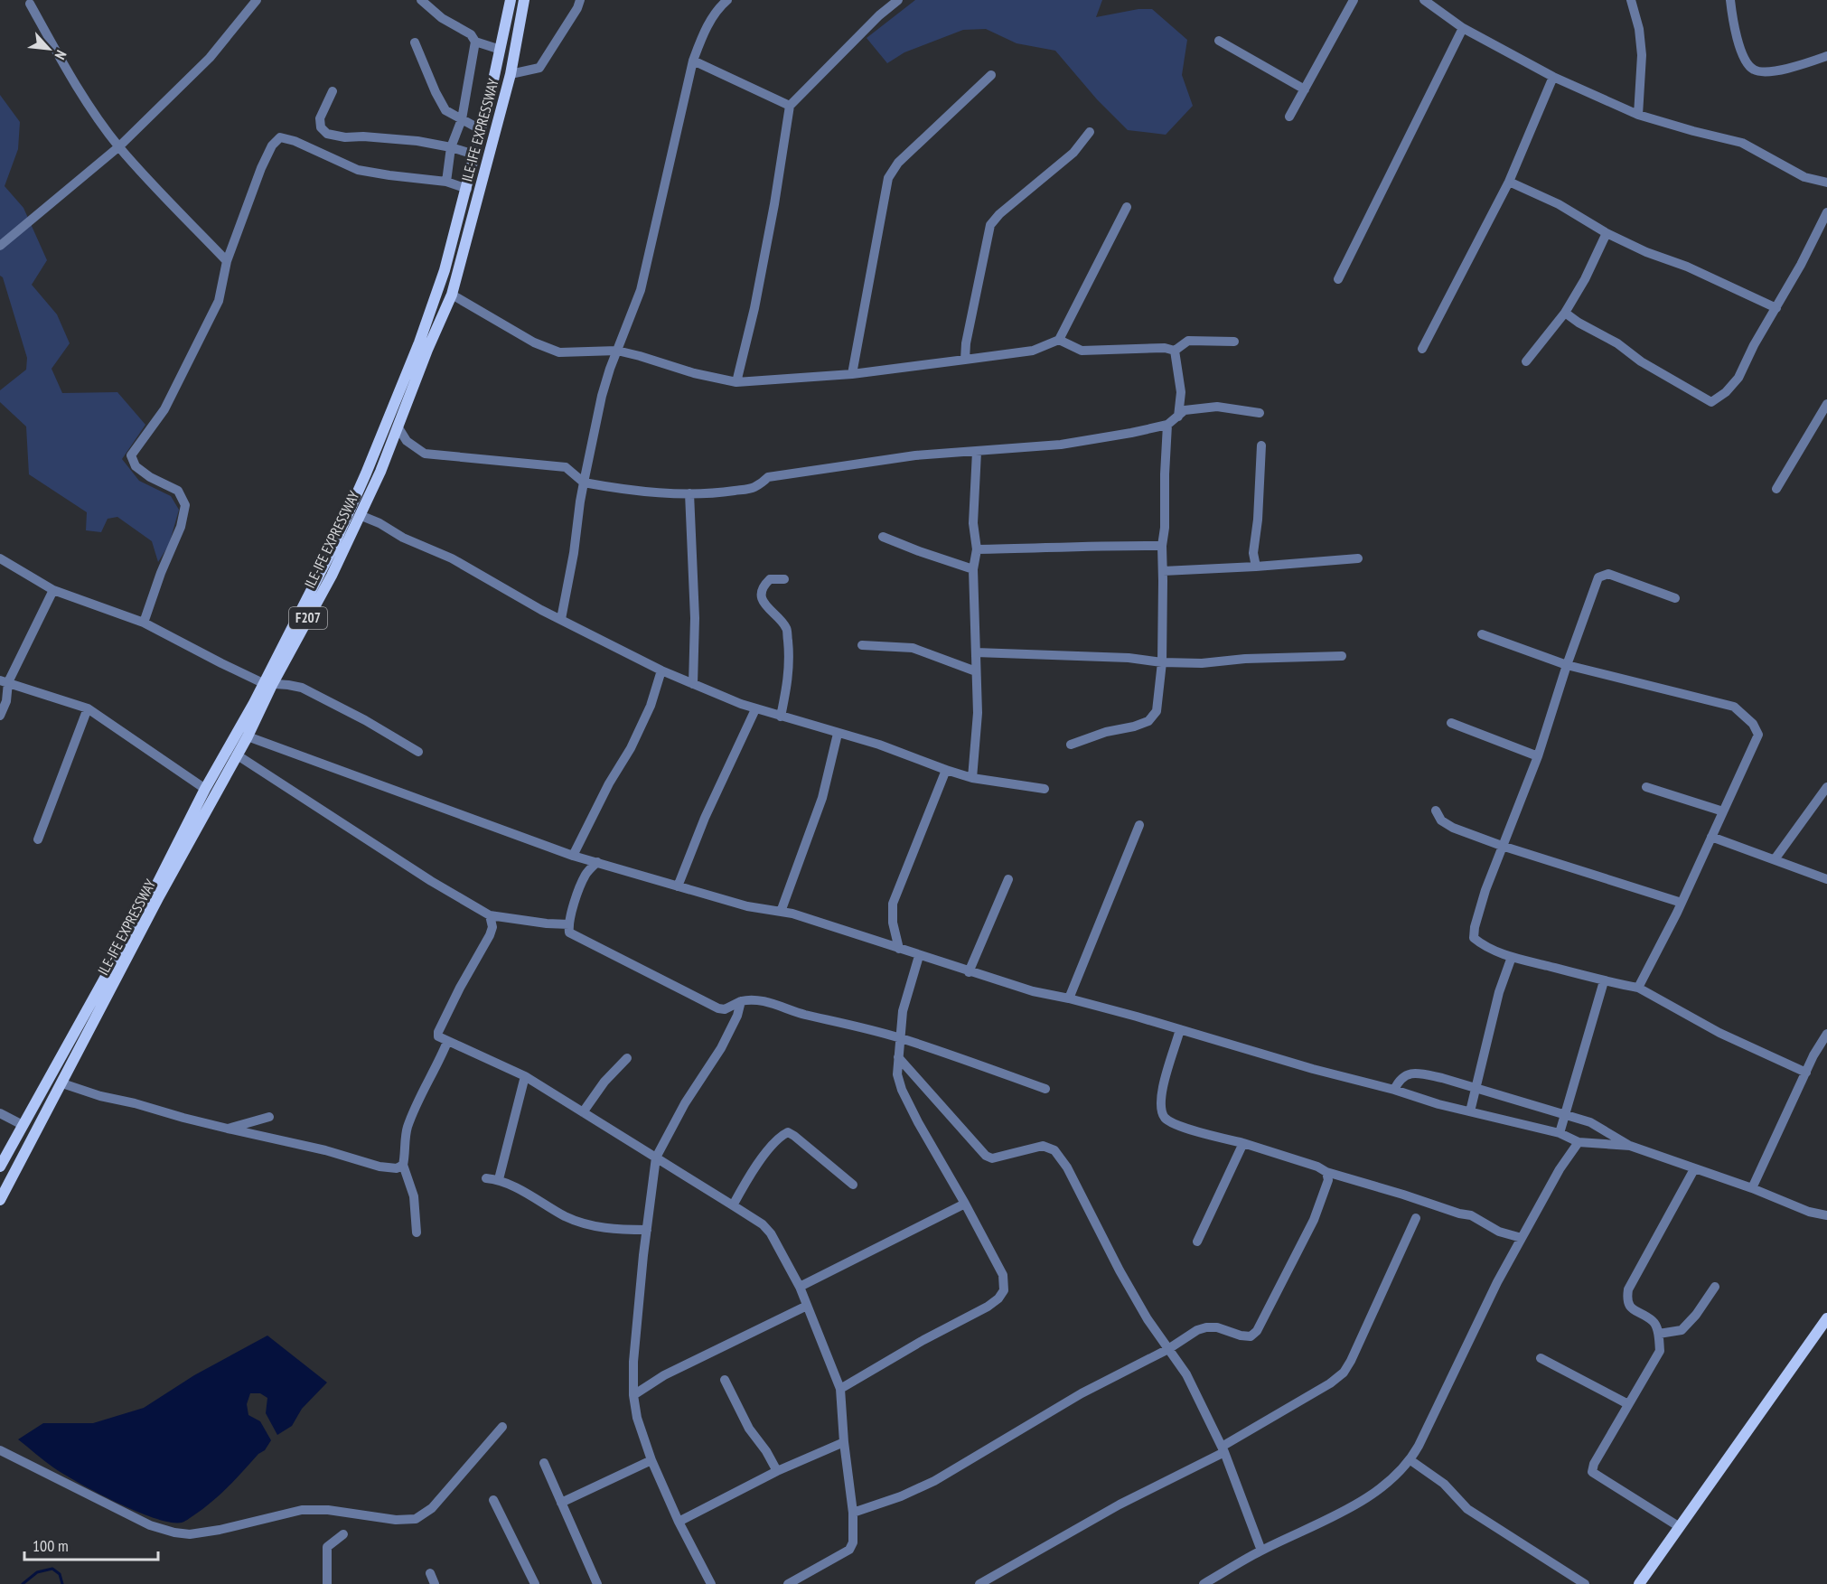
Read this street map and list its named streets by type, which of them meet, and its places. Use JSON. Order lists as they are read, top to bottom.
{
  "streets": {
    "main road": ["ILE-IFE EXPRESSWAY", "F207"]
  },
  "scale_bar": "100 m",
  "north": "bottom right"
}
